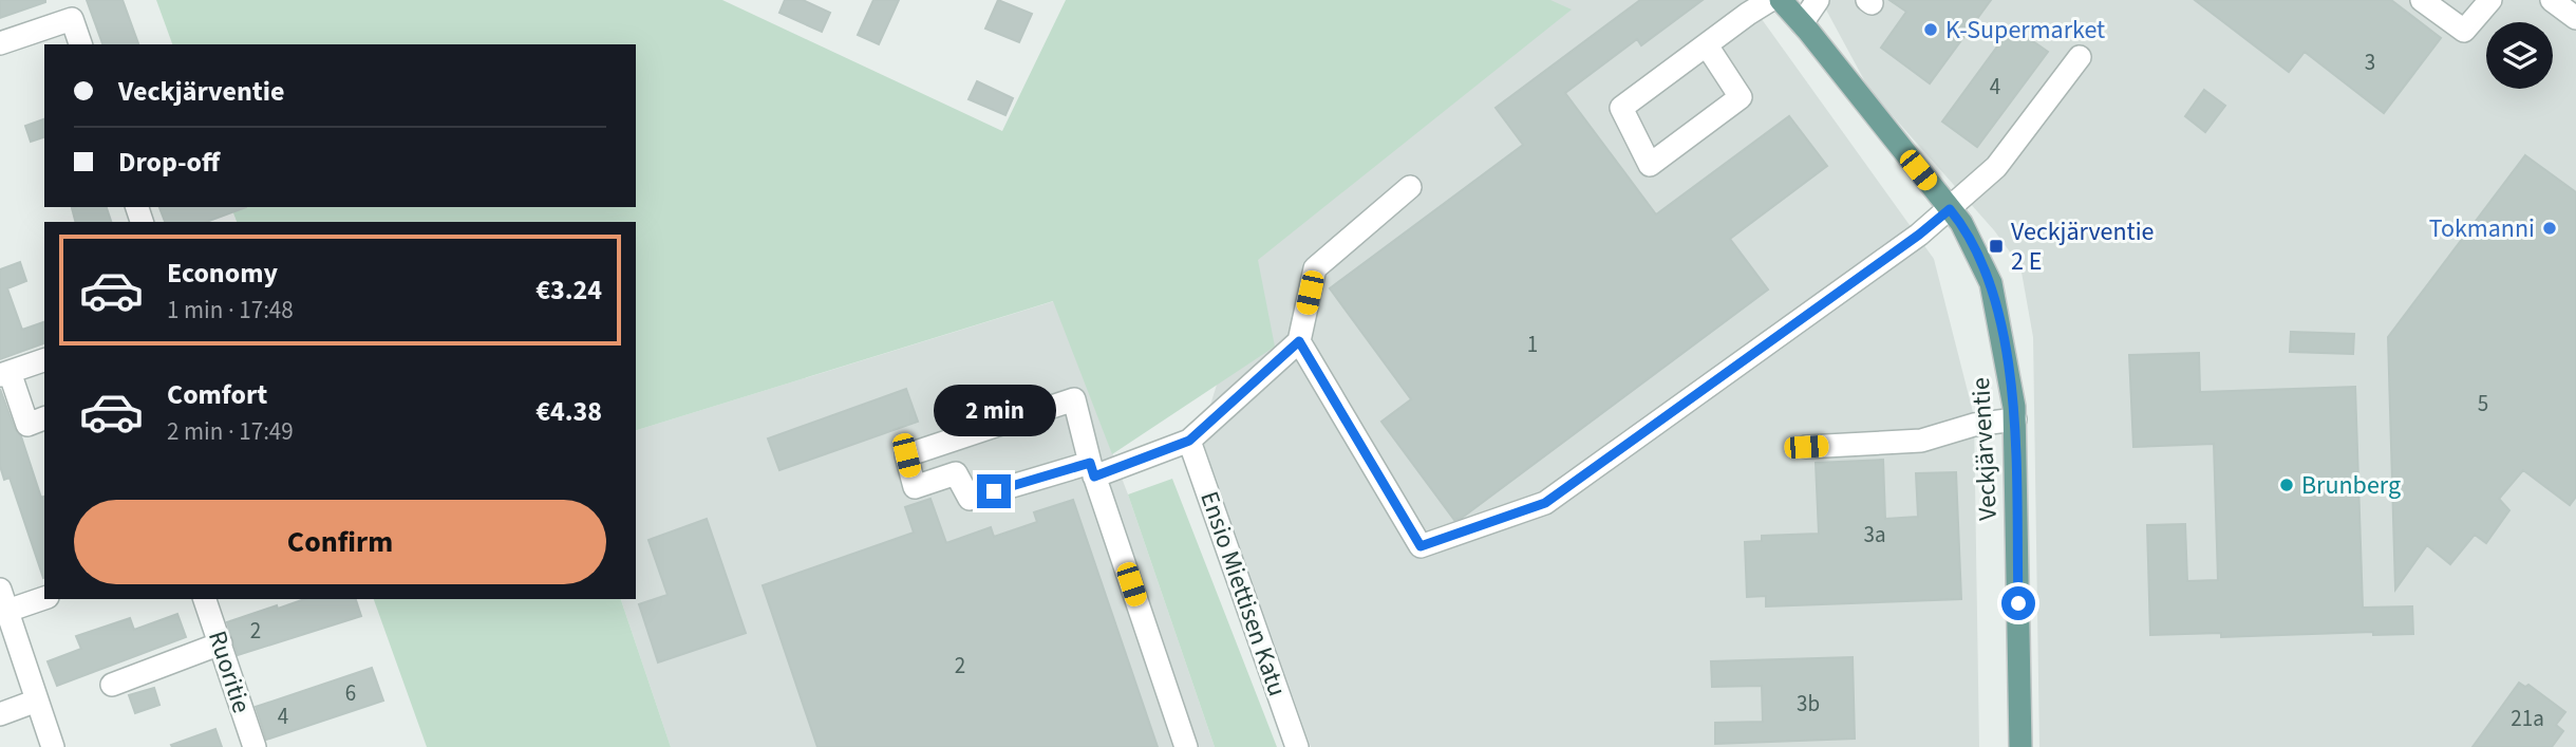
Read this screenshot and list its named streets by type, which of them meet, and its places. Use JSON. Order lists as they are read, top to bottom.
{
  "streets": {
    "main road": ["Veckjärventie"],
    "street": ["Ensio Miettisen Katu", "Ruoritie"]
  },
  "places": {
    "other": ["K-Supermarket", "Tokmanni", "Brunberg"],
    "transit": ["Veckjärventie 2 E"]
  },
  "house_numbers": [
    "3",
    "4",
    "1",
    "5",
    "3a",
    "2",
    "2",
    "6",
    "3b",
    "4",
    "21a"
  ],
  "page": {
    "banner": ["Veckjärventie", "Drop-off"],
    "list": [
      {
        "name": "Economy",
        "note": "1 min · 17:48",
        "value": "€3.24"
      },
      {
        "name": "Comfort",
        "note": "2 min · 17:49",
        "value": "€4.38"
      }
    ],
    "bubble": "2 min",
    "buttons": "Confirm"
  }
}
